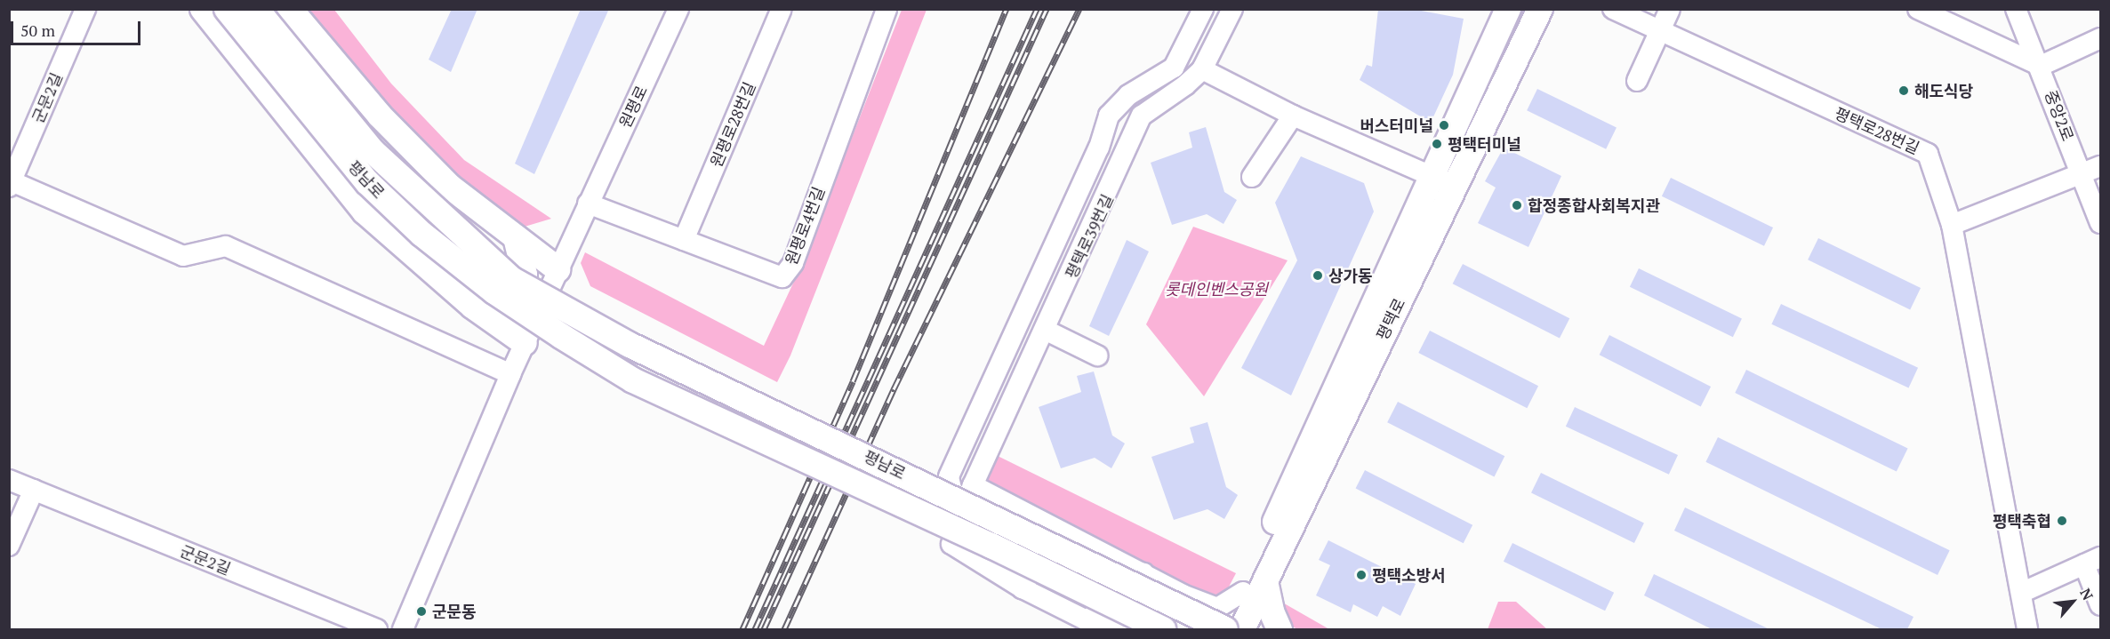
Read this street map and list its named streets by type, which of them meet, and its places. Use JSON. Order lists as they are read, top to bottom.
{
  "streets": {
    "main road": ["평남로", "평택로"],
    "street": [
      "군문2길",
      "원평로",
      "중앙2로",
      "원평로28번길",
      "평택로28번길",
      "원평로4번길",
      "평택로39번길"
    ]
  },
  "crossings": [
    ["원평로", "원평로4번길"],
    ["원평로28번길", "원평로4번길"],
    ["평남로", "평택로"]
  ],
  "parks": ["롯데인벤스공원"],
  "places": [
    "해도식당",
    "버스터미널",
    "평택터미널",
    "합정종합사회복지관",
    "상가동",
    "평택축협",
    "평택소방서",
    "군문동"
  ],
  "scale_bar": "50 m",
  "north": "top right"
}
